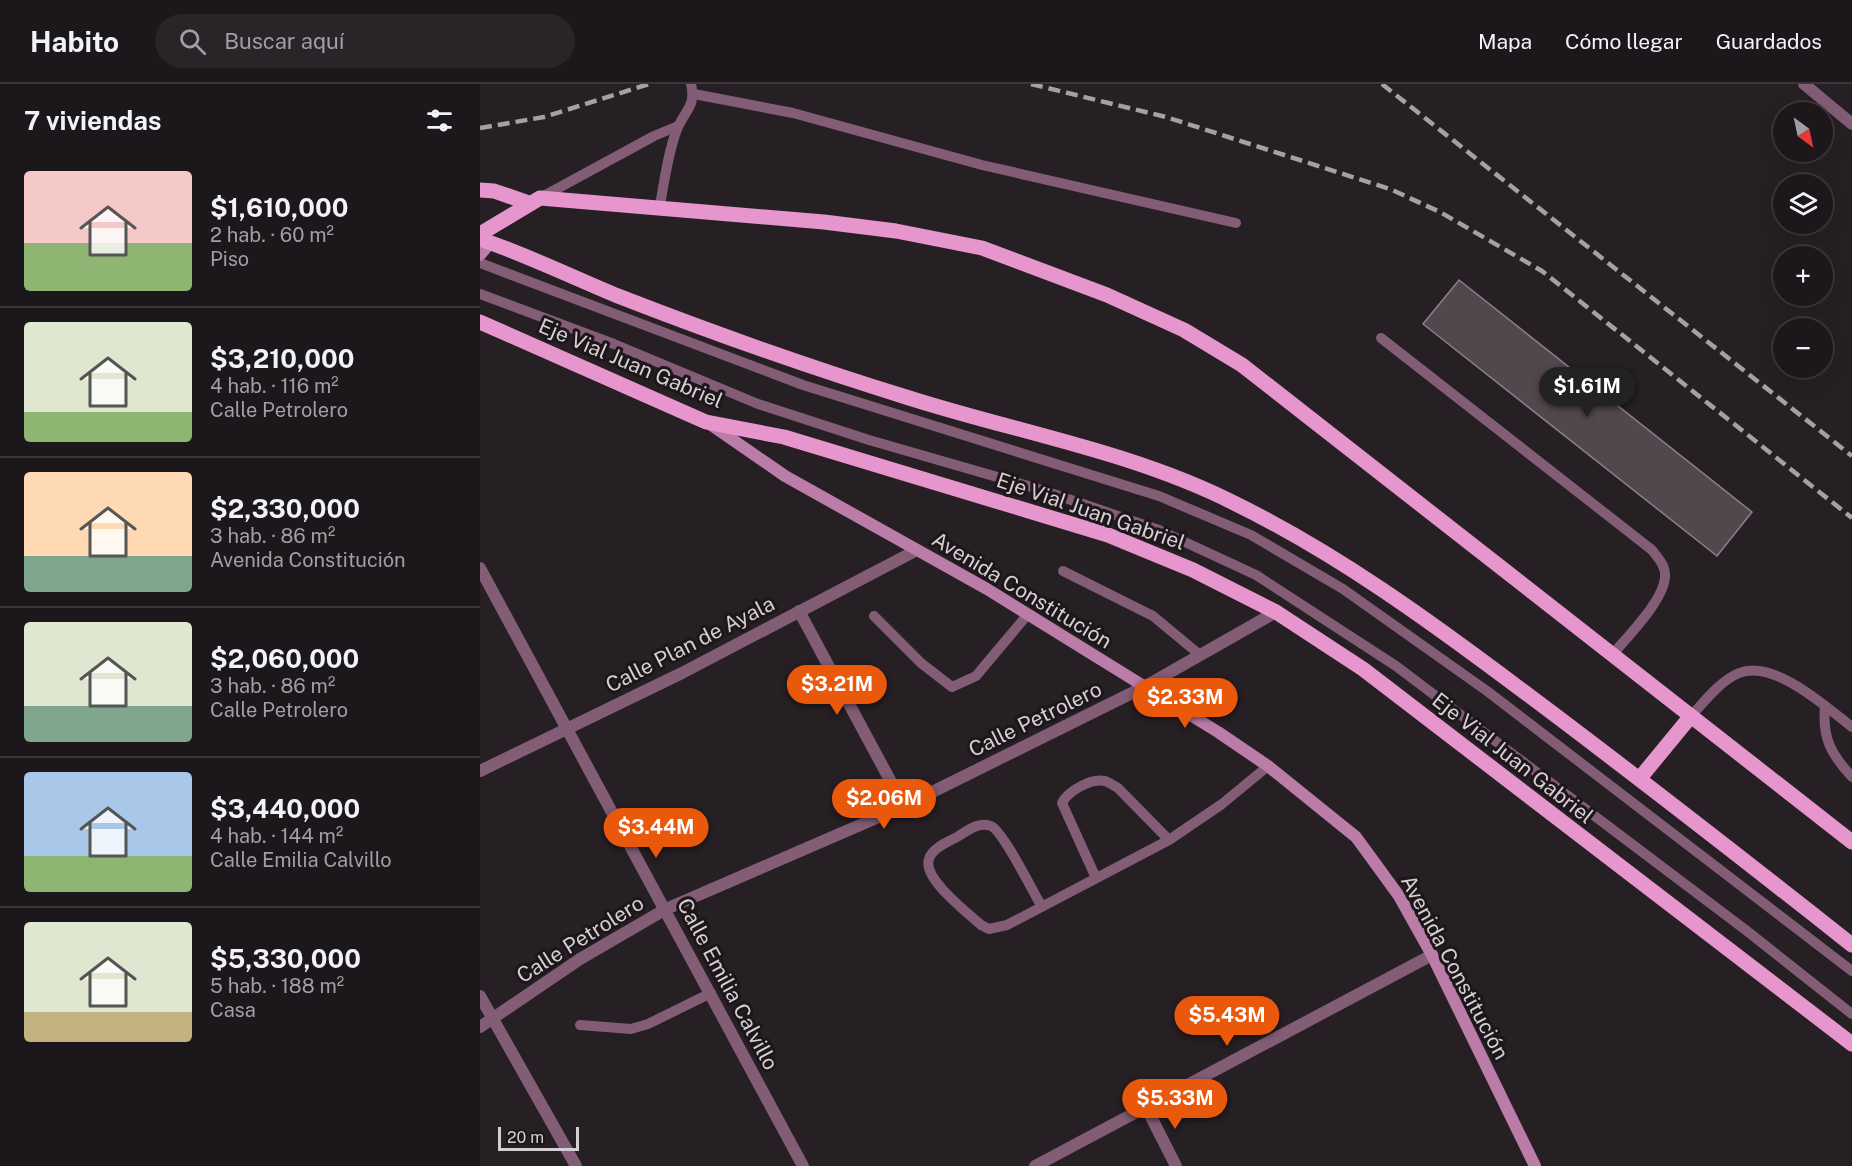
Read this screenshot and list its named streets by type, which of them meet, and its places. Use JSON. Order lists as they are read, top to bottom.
{
  "streets": {
    "main road": ["Eje Vial Juan Gabriel"],
    "street": [
      "Avenida Constitución",
      "Calle Plan de Ayala",
      "Calle Petrolero",
      "Calle Emilia Calvillo"
    ]
  },
  "crossings": [
    ["Eje Vial Juan Gabriel", "Avenida Constitución"],
    ["Eje Vial Juan Gabriel", "Calle Petrolero"],
    ["Avenida Constitución", "Calle Plan de Ayala"],
    ["Avenida Constitución", "Calle Petrolero"],
    ["Calle Plan de Ayala", "Calle Emilia Calvillo"],
    ["Calle Petrolero", "Calle Emilia Calvillo"]
  ],
  "scale_bar": "20 m",
  "north": "bottom right",
  "page": {
    "header": "Habito",
    "search": "Buscar aquí",
    "nav": ["Mapa", "Cómo llegar", "Guardados"],
    "heading": "7 viviendas",
    "map_buttons": ["+", "−"],
    "list": [
      {
        "name": "$1,610,000",
        "note": "2 hab. · 60 m² · Piso"
      },
      {
        "name": "$3,210,000",
        "note": "4 hab. · 116 m² · Calle Petrolero"
      },
      {
        "name": "$2,330,000",
        "note": "3 hab. · 86 m² · Avenida Constitución"
      },
      {
        "name": "$2,060,000",
        "note": "3 hab. · 86 m² · Calle Petrolero"
      },
      {
        "name": "$3,440,000",
        "note": "4 hab. · 144 m² · Calle Emilia Calvillo"
      },
      {
        "name": "$5,330,000",
        "note": "5 hab. · 188 m² · Casa"
      }
    ],
    "price": [
      "$1.61M",
      "$3.21M",
      "$2.33M",
      "$2.06M",
      "$3.44M",
      "$5.43M",
      "$5.33M"
    ],
    "scale": "20 m"
  }
}
